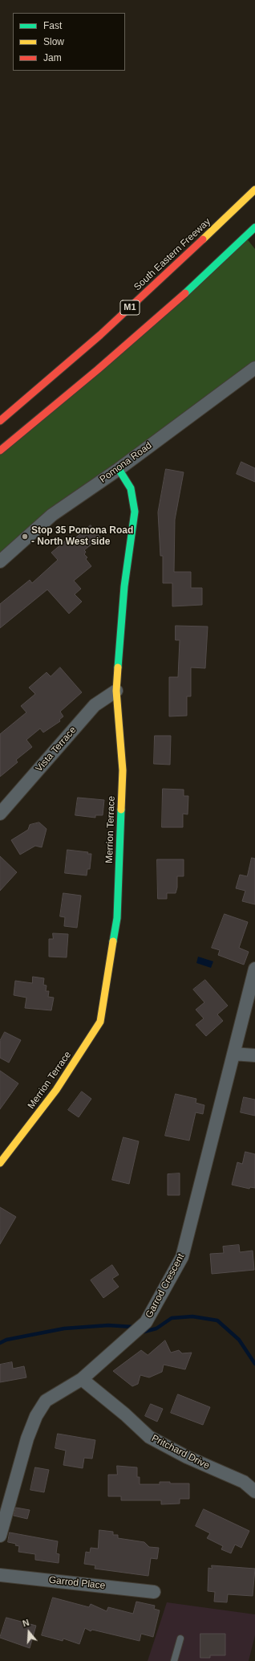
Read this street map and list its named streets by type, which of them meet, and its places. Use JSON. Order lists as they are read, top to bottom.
{
  "streets": {
    "main road": ["South Eastern Freeway", "M1", "Merrion Terrace"],
    "street": [
      "Pomona Road",
      "Vista Terrace",
      "Garrod Crescent",
      "Pritchard Drive",
      "Garrod Place"
    ]
  },
  "crossings": [
    ["Pomona Road", "Merrion Terrace"],
    ["Vista Terrace", "Merrion Terrace"],
    ["Garrod Crescent", "Pritchard Drive"]
  ],
  "places": ["Stop 35 Pomona Road - North West side"],
  "legend": ["Fast", "Slow", "Jam"],
  "north": "top"
}
